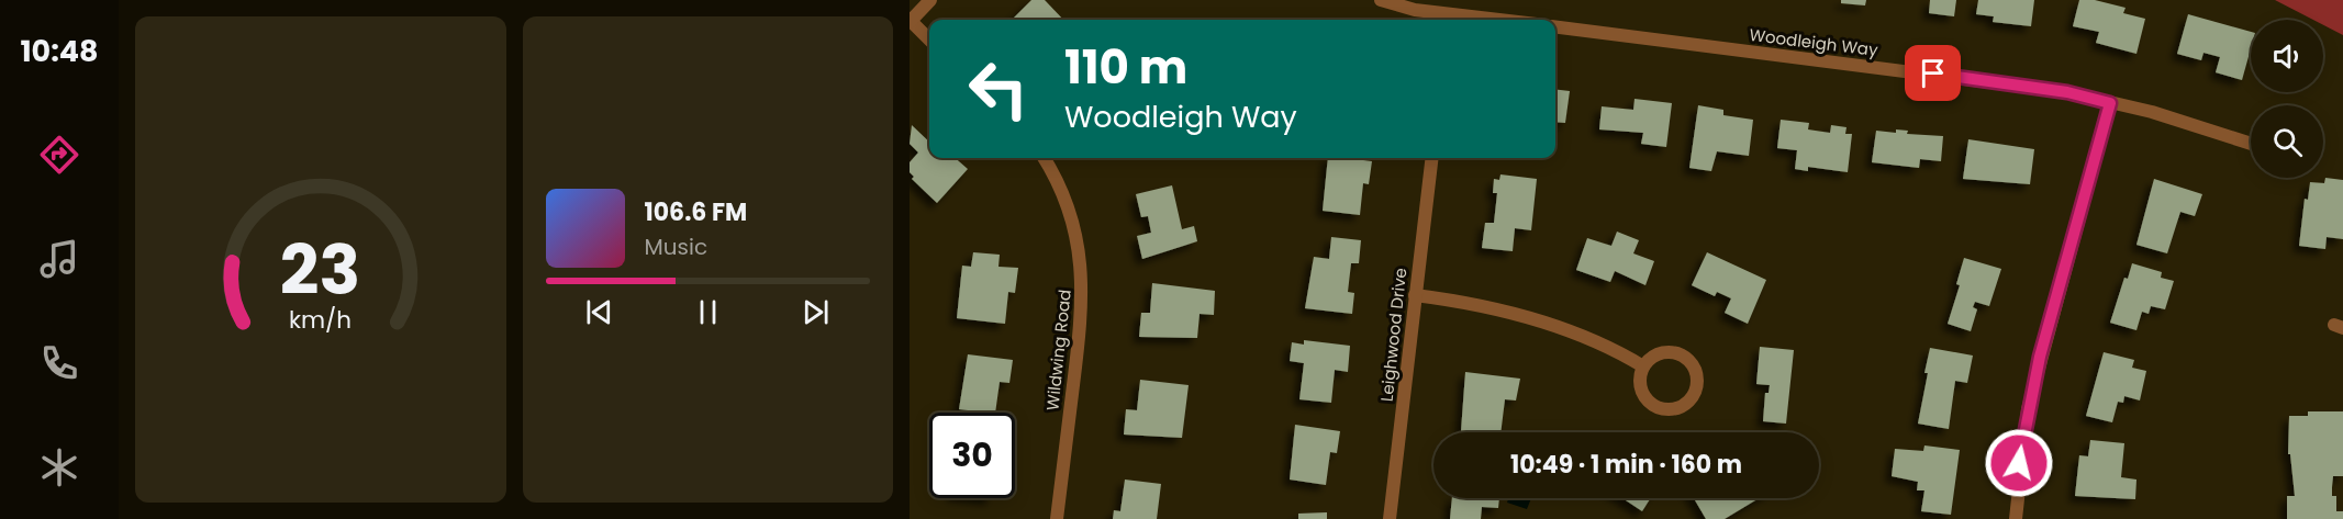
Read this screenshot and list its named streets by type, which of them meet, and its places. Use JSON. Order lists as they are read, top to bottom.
{
  "streets": {
    "street": ["Woodleigh Way", "Leighwood Drive", "Wildwing Road"]
  },
  "page": {
    "tabs": "10:48",
    "turn": ["110 m", "Woodleigh Way"],
    "song": ["106.6 FM", "Music"],
    "limit": "30",
    "trip": "10:49 · 1 min · 160 m",
    "gauge": ["23", "km/h"]
  }
}
